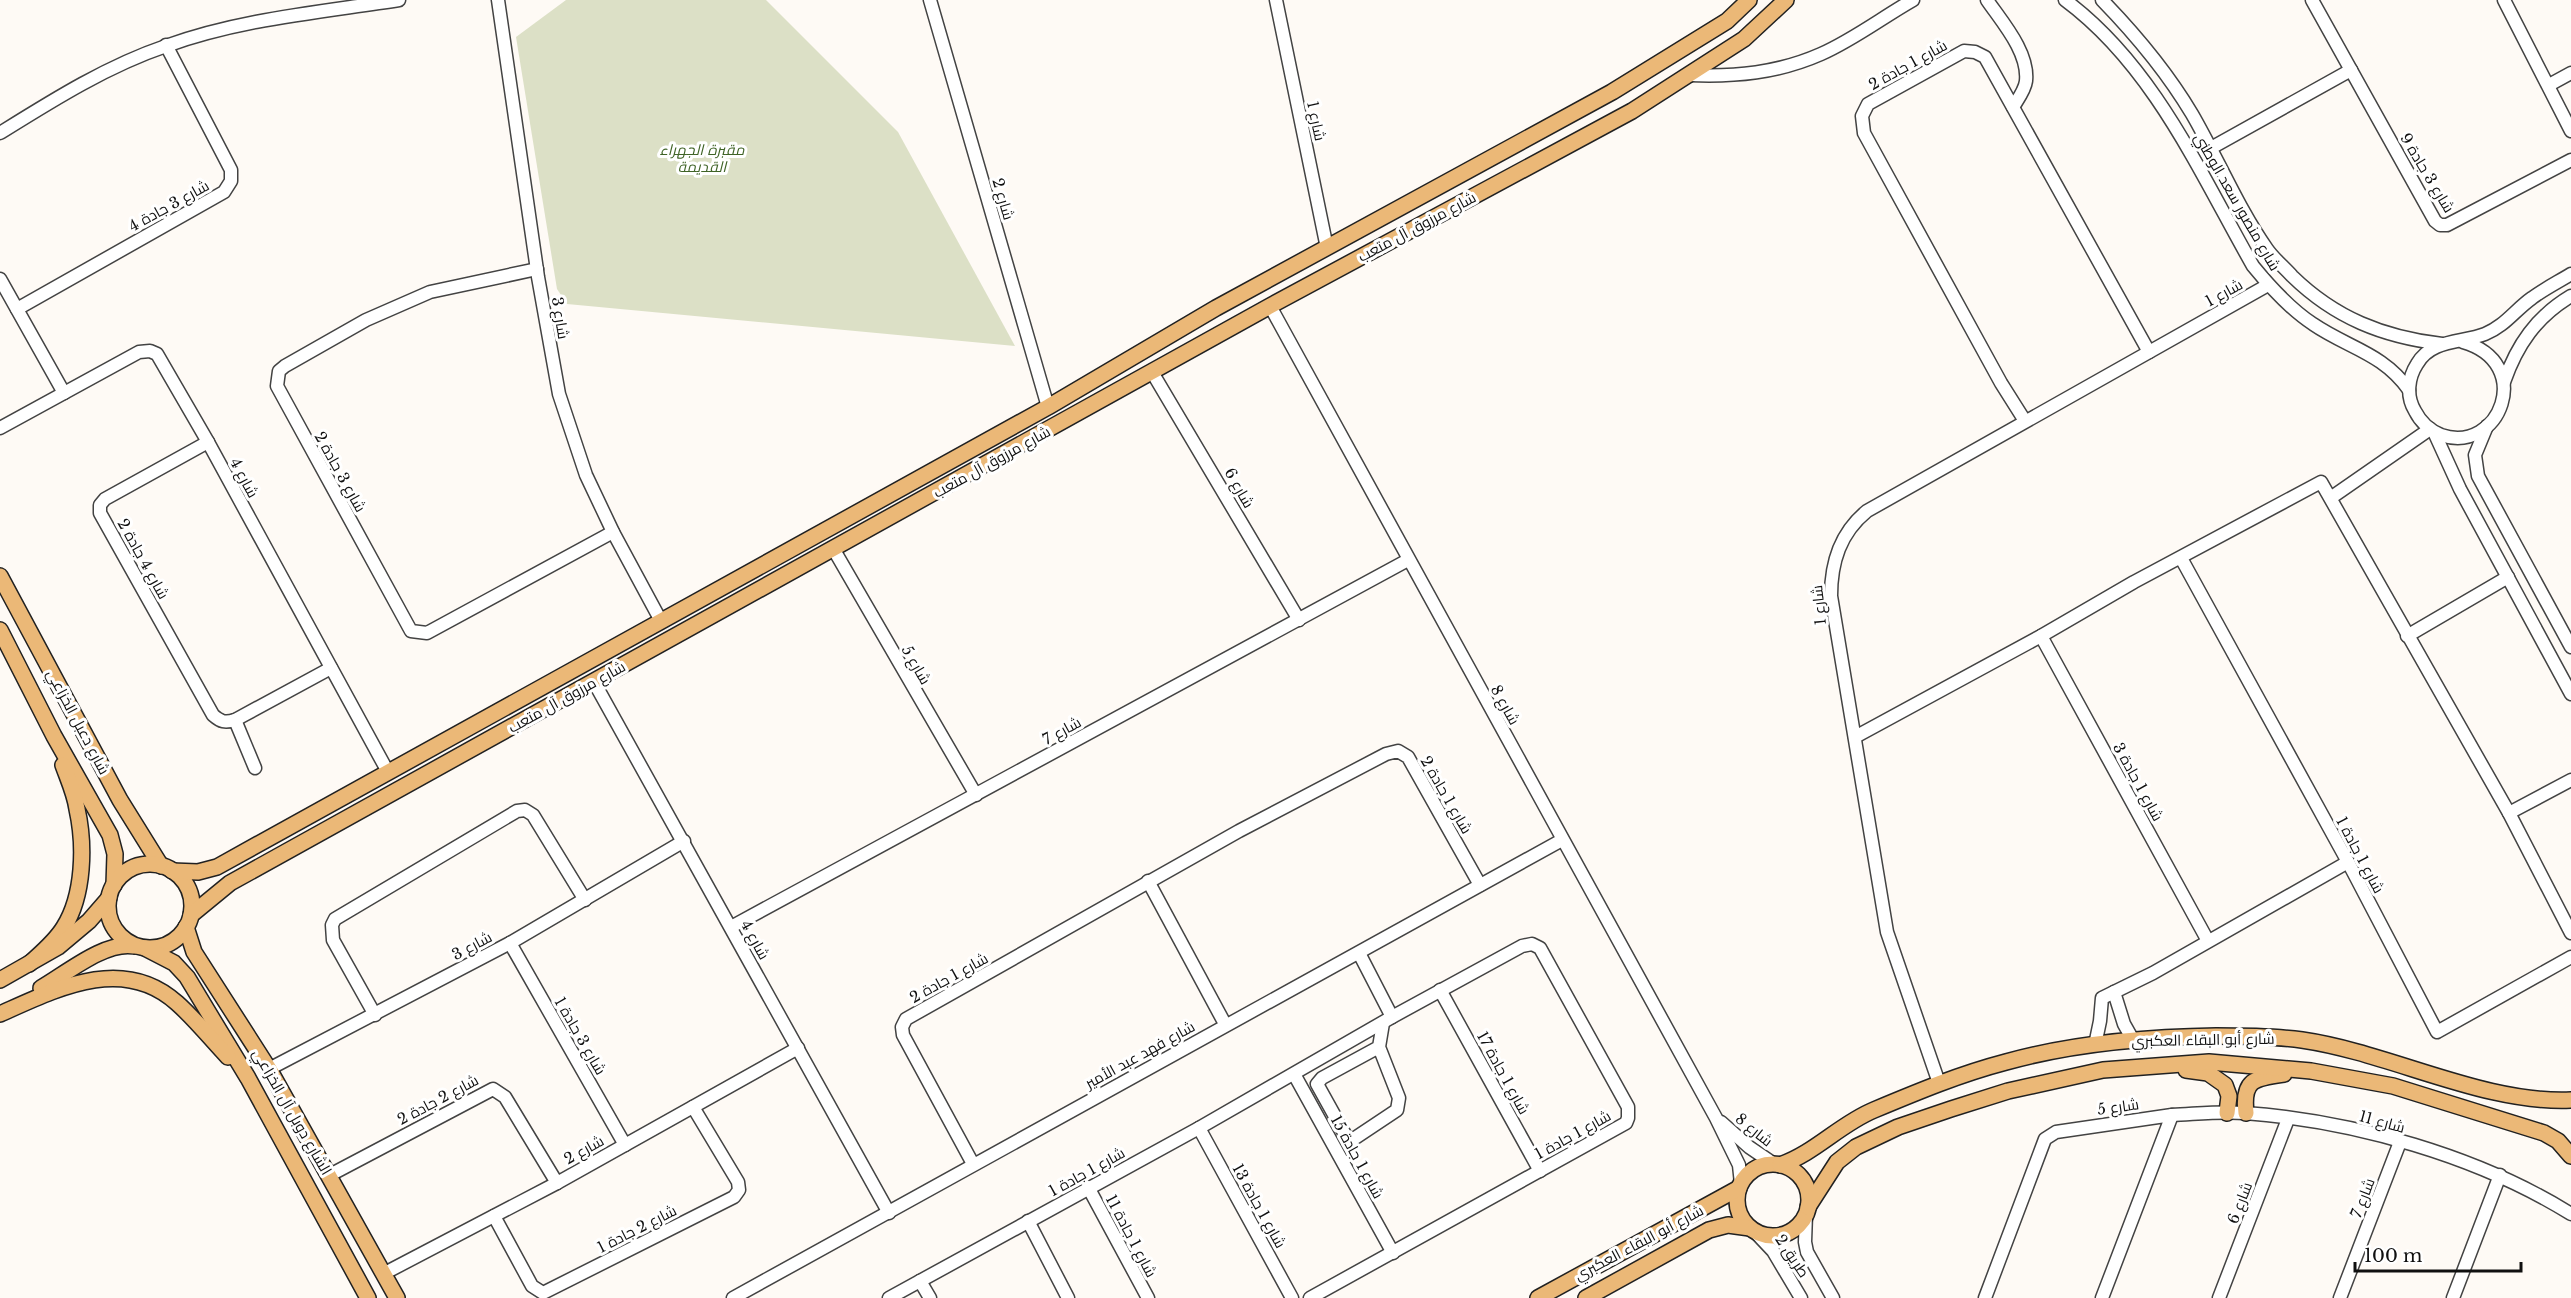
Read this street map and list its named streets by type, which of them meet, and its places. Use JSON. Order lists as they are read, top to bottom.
{
  "streets": {
    "main road": [
      "شارع مرزوق آل متعب",
      "شارع دعبل الخزاعي",
      "شارع أبو البقاء العكبري",
      "الشارع دوبل آل الخزاعي"
    ],
    "street": [
      "شارع 1 جادة 2",
      "شارع 1",
      "شارع 3 جادة 9",
      "شارع 2",
      "شارع منصور سعد الوطني",
      "شارع 3 جادة 4",
      "شارع 3",
      "شارع 3 جادة 2",
      "شارع 4",
      "شارع 6",
      "شارع 4 جادة 2",
      "شارع 5",
      "شارع 8",
      "شارع 7",
      "شارع 1 جادة 3",
      "شارع 1 جادة 1",
      "شارع 3 جادة 1",
      "شارع فهد عبد الأمير",
      "شارع 1 جادة 17",
      "شارع 2 جادة 2",
      "شارع 11",
      "شارع 1 جادة 15",
      "شارع 1 جادة 13",
      "شارع 2 جادة 1",
      "شارع 1 جادة 11",
      "طريق 2"
    ]
  },
  "crossings": [
    ["شارع 1 جادة 2", "شارع 1"],
    ["شارع 1 جادة 2", "شارع فهد عبد الأمير"],
    ["شارع 1", "شارع منصور سعد الوطني"],
    ["شارع 1", "شارع مرزوق آل متعب"],
    ["شارع 1", "شارع أبو البقاء العكبري"],
    ["شارع 2", "شارع مرزوق آل متعب"],
    ["شارع 2", "شارع 4"],
    ["شارع 2", "شارع 3 جادة 1"],
    ["شارع 2", "شارع 2 جادة 2"],
    ["شارع 2", "الشارع دوبل آل الخزاعي"],
    ["شارع 2", "شارع 2 جادة 1"],
    ["شارع مرزوق آل متعب", "شارع 3"],
    ["شارع مرزوق آل متعب", "شارع 4"],
    ["شارع مرزوق آل متعب", "شارع 6"],
    ["شارع مرزوق آل متعب", "شارع 5"],
    ["شارع مرزوق آل متعب", "شارع 8"],
    ["شارع مرزوق آل متعب", "شارع دعبل الخزاعي"],
    ["شارع مرزوق آل متعب", "الشارع دوبل آل الخزاعي"],
    ["شارع 3", "شارع 3 جادة 2"],
    ["شارع 3", "شارع 4"],
    ["شارع 3", "شارع 3 جادة 1"],
    ["شارع 3", "الشارع دوبل آل الخزاعي"],
    ["شارع 4", "شارع 4 جادة 2"],
    ["شارع 4", "شارع 7"],
    ["شارع 4", "شارع فهد عبد الأمير"],
    ["شارع 6", "شارع 7"],
    ["شارع 6", "شارع 11"],
    ["شارع 5", "شارع 7"],
    ["شارع 5", "شارع 11"],
    ["شارع 8", "شارع 7"],
    ["شارع 8", "شارع أبو البقاء العكبري"],
    ["شارع 8", "شارع فهد عبد الأمير"],
    ["شارع 8", "طريق 2"],
    ["شارع دعبل الخزاعي", "الشارع دوبل آل الخزاعي"],
    ["شارع 7", "شارع 11"],
    ["شارع 1 جادة 1", "شارع 1 جادة 17"],
    ["شارع 1 جادة 1", "شارع 1 جادة 15"],
    ["شارع 1 جادة 1", "شارع 1 جادة 13"],
    ["شارع 1 جادة 1", "شارع 1 جادة 11"],
    ["شارع أبو البقاء العكبري", "طريق 2"],
    ["شارع 2 جادة 2", "الشارع دوبل آل الخزاعي"]
  ],
  "parks": ["مقبرة الجهراء القديمة"],
  "scale_bar": "100 m"
}
